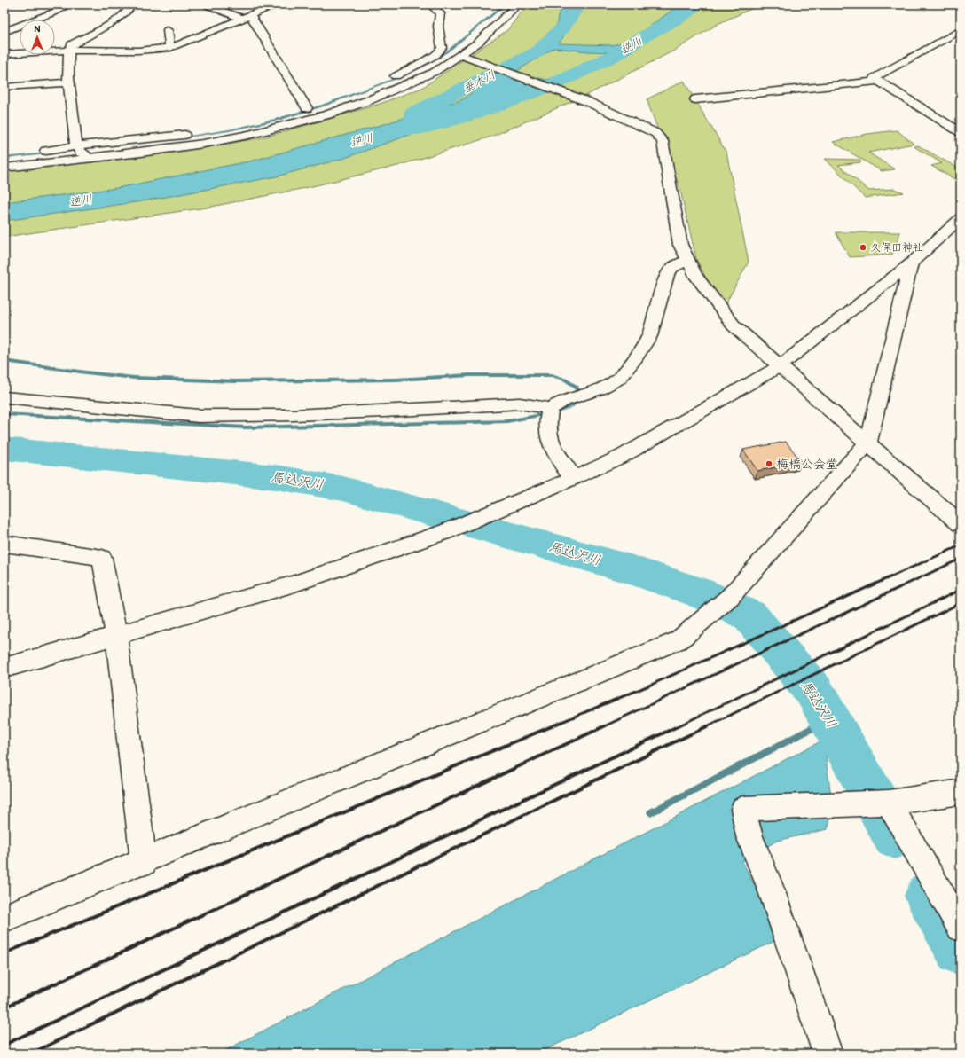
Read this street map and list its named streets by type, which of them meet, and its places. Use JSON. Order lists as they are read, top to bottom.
{
  "water": ["逆川", "垂木川", "馬込沢川"],
  "places": ["久保田神社", "梅橋公会堂"],
  "north": "top"
}
